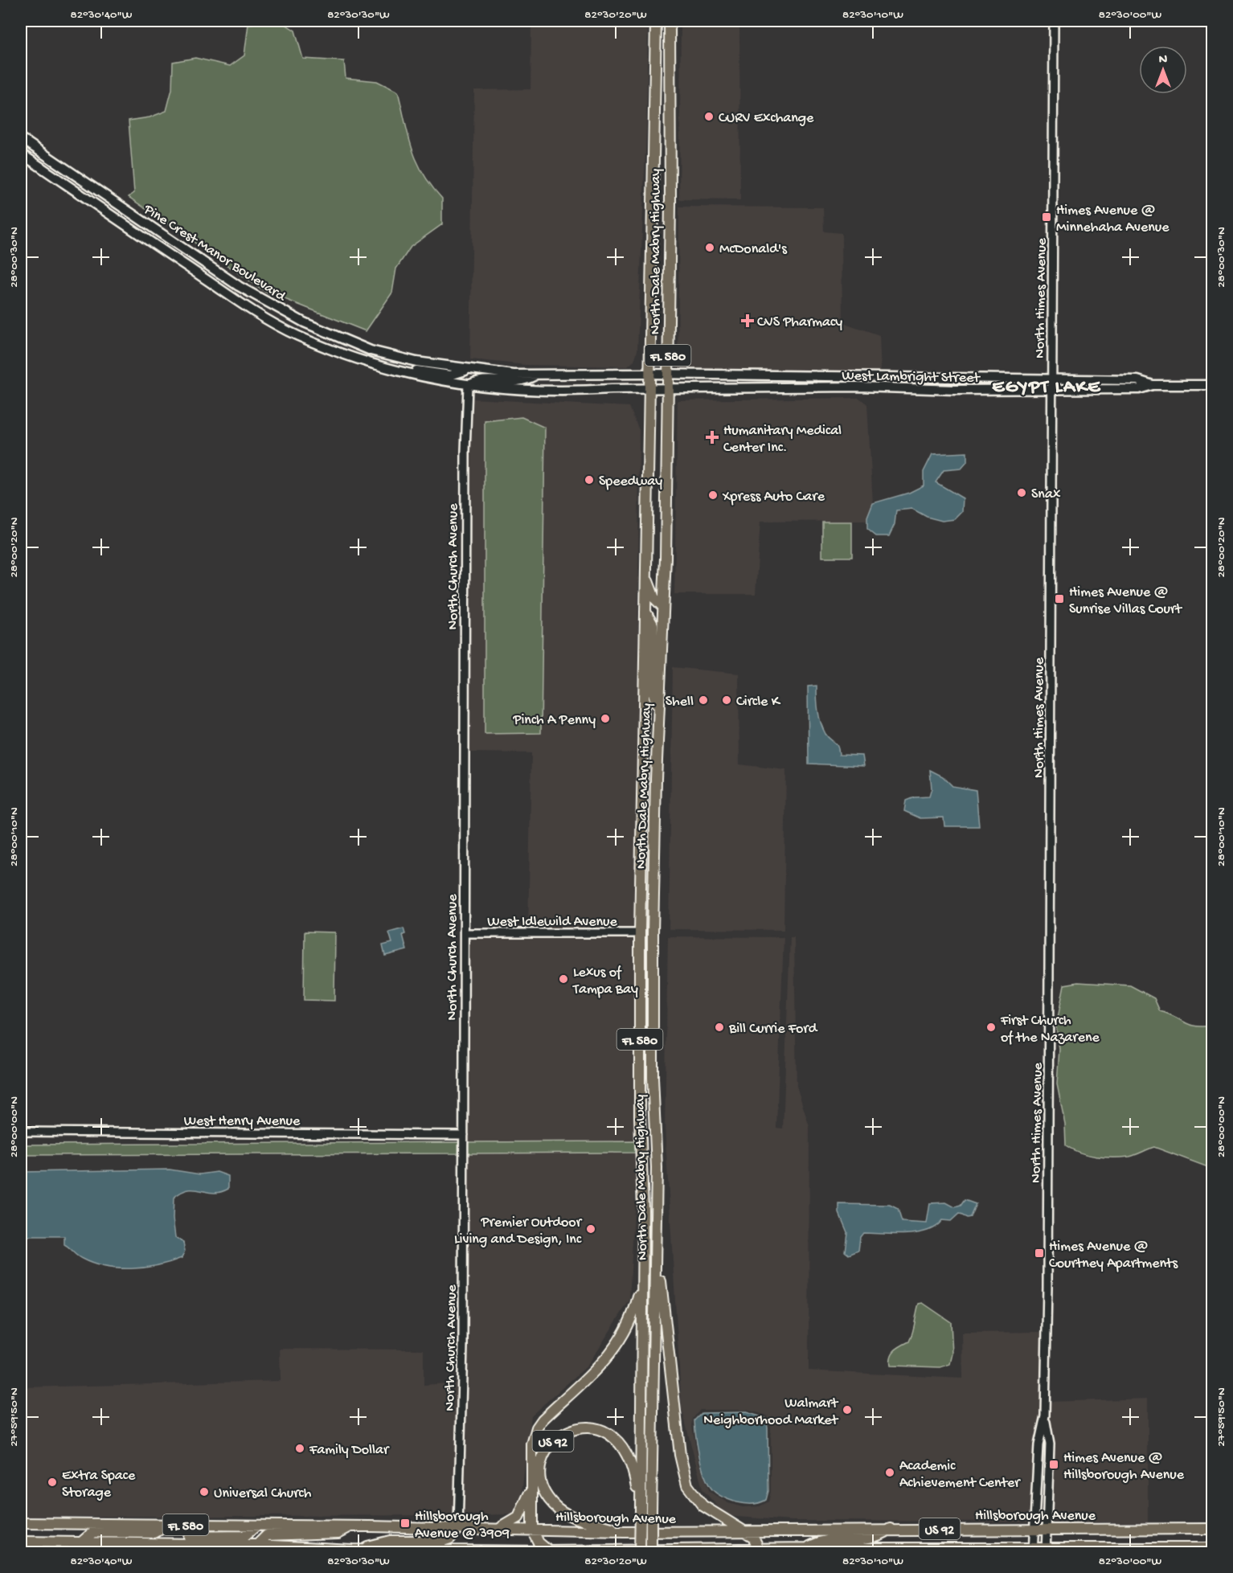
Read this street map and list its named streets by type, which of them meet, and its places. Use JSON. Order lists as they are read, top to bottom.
{
  "streets": {
    "main road": [
      "Pine Crest Manor Boulevard",
      "North Dale Mabry Highway",
      "FL 580",
      "West Lambright Street",
      "US 92",
      "Hillsborough Avenue"
    ],
    "street": [
      "North Himes Avenue",
      "North Church Avenue",
      "West Idlewild Avenue",
      "West Henry Avenue"
    ]
  },
  "crossings": [
    ["Pine Crest Manor Boulevard", "North Dale Mabry Highway"],
    ["Pine Crest Manor Boulevard", "West Lambright Street"],
    ["Pine Crest Manor Boulevard", "North Church Avenue"],
    ["North Dale Mabry Highway", "FL 580"],
    ["North Dale Mabry Highway", "West Lambright Street"],
    ["North Dale Mabry Highway", "West Idlewild Avenue"],
    ["North Dale Mabry Highway", "US 92"],
    ["North Himes Avenue", "West Lambright Street"],
    ["North Himes Avenue", "US 92"],
    ["North Himes Avenue", "Hillsborough Avenue"],
    ["FL 580", "Hillsborough Avenue"],
    ["North Church Avenue", "West Idlewild Avenue"],
    ["North Church Avenue", "West Henry Avenue"],
    ["North Church Avenue", "Hillsborough Avenue"],
    ["US 92", "Hillsborough Avenue"]
  ],
  "districts": ["EGYPT LAKE"],
  "places": {
    "other": [
      "CURV Exchange",
      "McDonald's",
      "Speedway",
      "Snax",
      "Xpress Auto Care",
      "Shell",
      "Circle K",
      "Pinch A Penny",
      "Lexus of Tampa Bay",
      "Bill Currie Ford",
      "First Church of the Nazarene",
      "Premier Outdoor Living and Design, Inc",
      "Walmart Neighborhood Market",
      "Family Dollar",
      "Academic Achievement Center",
      "Extra Space Storage",
      "Universal Church"
    ],
    "transit": [
      "Himes Avenue @ Minnehaha Avenue",
      "Himes Avenue @ Sunrise Villas Court",
      "Himes Avenue @ Courtney Apartments",
      "Himes Avenue @ Hillsborough Avenue",
      "Hillsborough Avenue @ 3909"
    ],
    "health": ["CVS Pharmacy", "Humanitary Medical Center Inc."]
  },
  "north": "top",
  "coordinates": [
    "82°30'40\"W",
    "82°30'30\"W",
    "82°30'20\"W",
    "82°30'10\"W",
    "82°30'00\"W",
    "28°00'30\"N",
    "28°00'20\"N",
    "28°00'10\"N",
    "28°00'00\"N",
    "27°59'50\"N"
  ]
}
